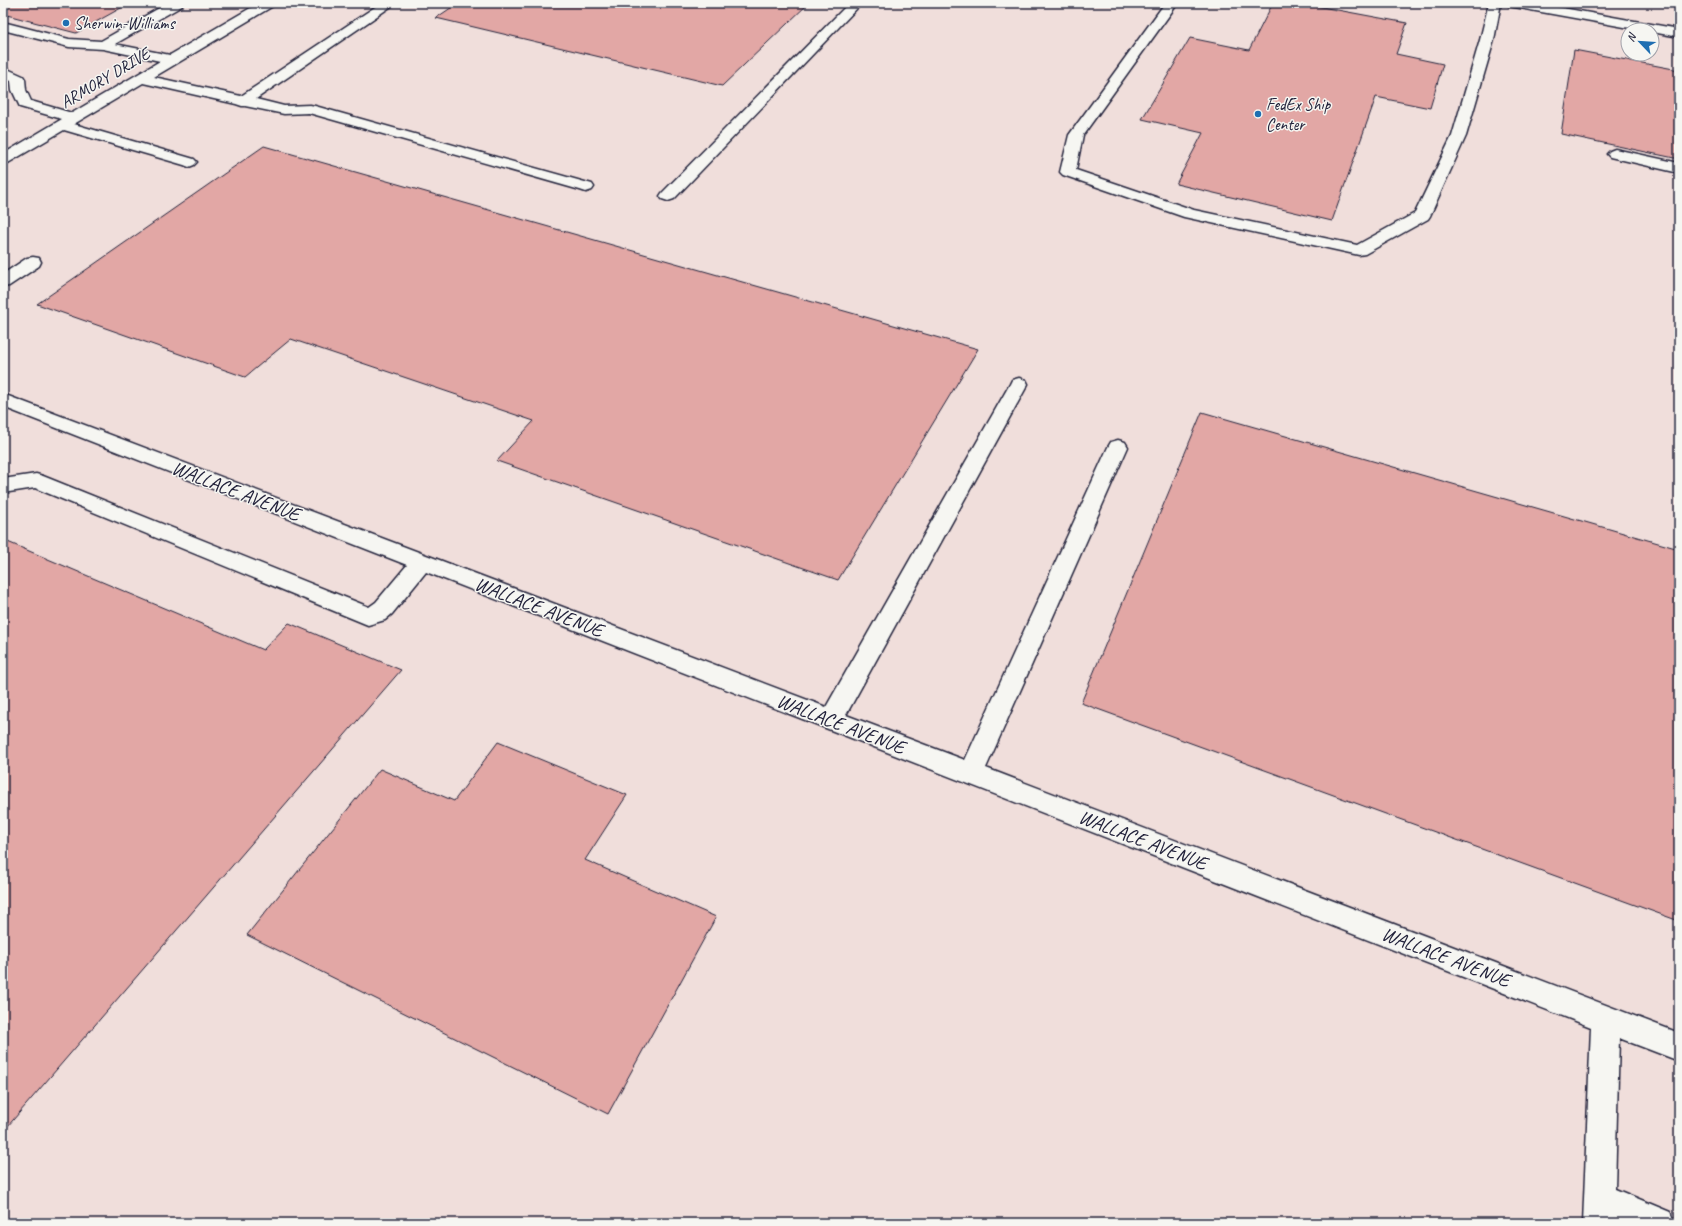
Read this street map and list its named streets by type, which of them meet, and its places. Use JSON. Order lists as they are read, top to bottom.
{
  "streets": {
    "street": ["ARMORY DRIVE", "WALLACE AVENUE"]
  },
  "places": ["Sherwin-Williams", "FedEx Ship Center"],
  "north": "top left"
}
